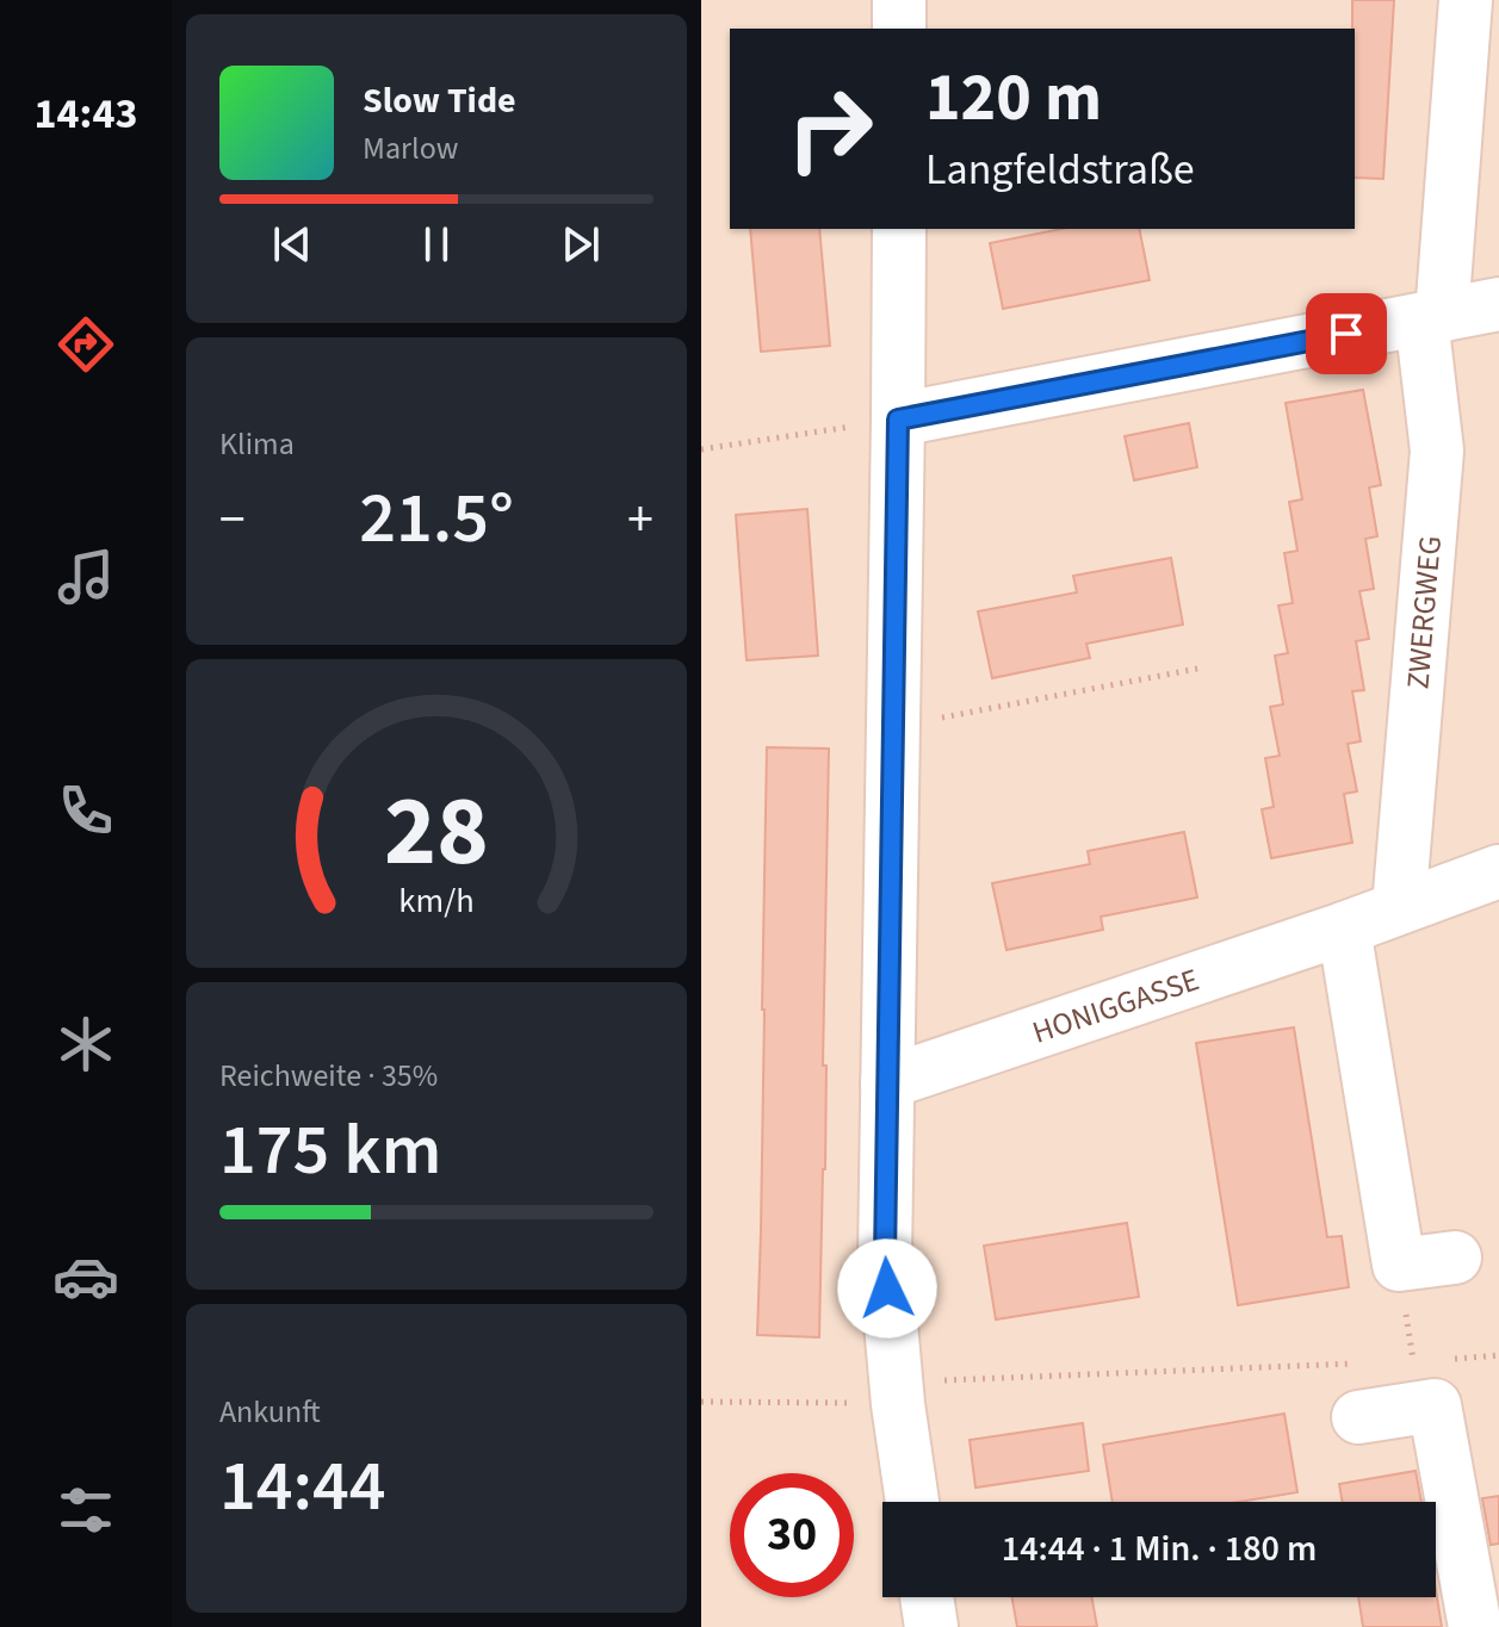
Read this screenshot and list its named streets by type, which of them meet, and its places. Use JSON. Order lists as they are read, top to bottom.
{
  "streets": {
    "street": ["ZWERGWEG", "HONIGGASSE"]
  },
  "crossings": [
    ["ZWERGWEG", "HONIGGASSE"]
  ],
  "page": {
    "tabs": "14:43",
    "turn": ["120 m", "Langfeldstraße"],
    "song": ["Slow Tide", "Marlow"],
    "tile": [
      "Klima",
      ["Reichweite · 35%", "175 km"],
      ["Ankunft", "14:44"]
    ],
    "heat": ["−", "21.5°", "+"],
    "limit": "30",
    "trip": "14:44 · 1 Min. · 180 m",
    "gauge": ["28", "km/h"]
  }
}
